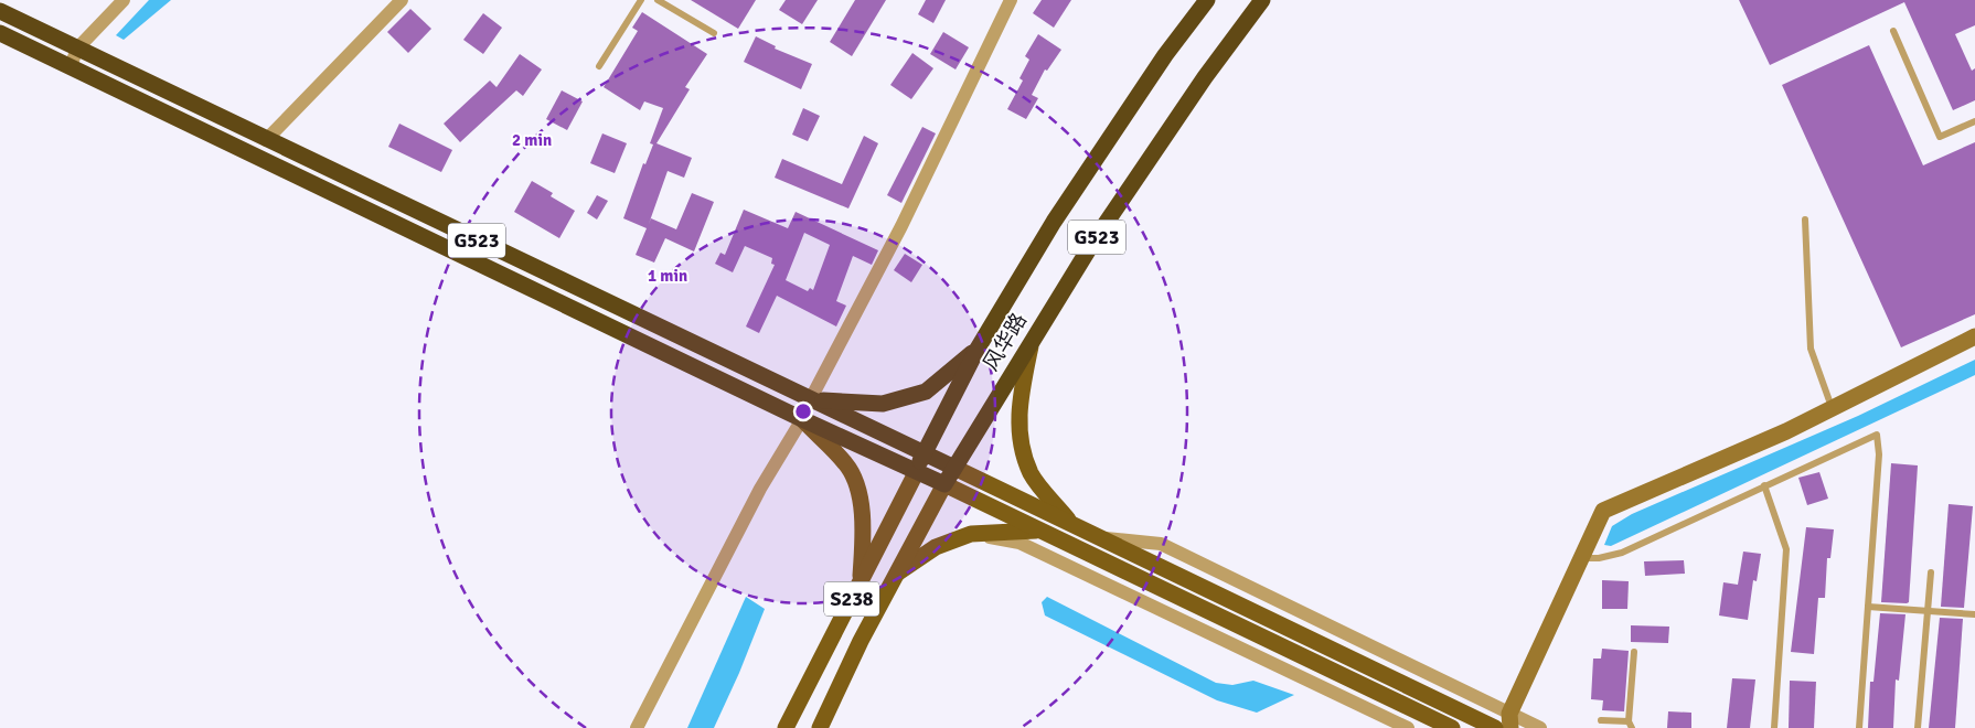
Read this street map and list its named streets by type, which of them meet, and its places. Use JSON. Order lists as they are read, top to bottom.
{
  "streets": {
    "highway": ["G523", "风华路"],
    "main road": ["S238"]
  },
  "crossings": [
    ["G523", "风华路"]
  ],
  "rings": ["2 min", "1 min"]
}
